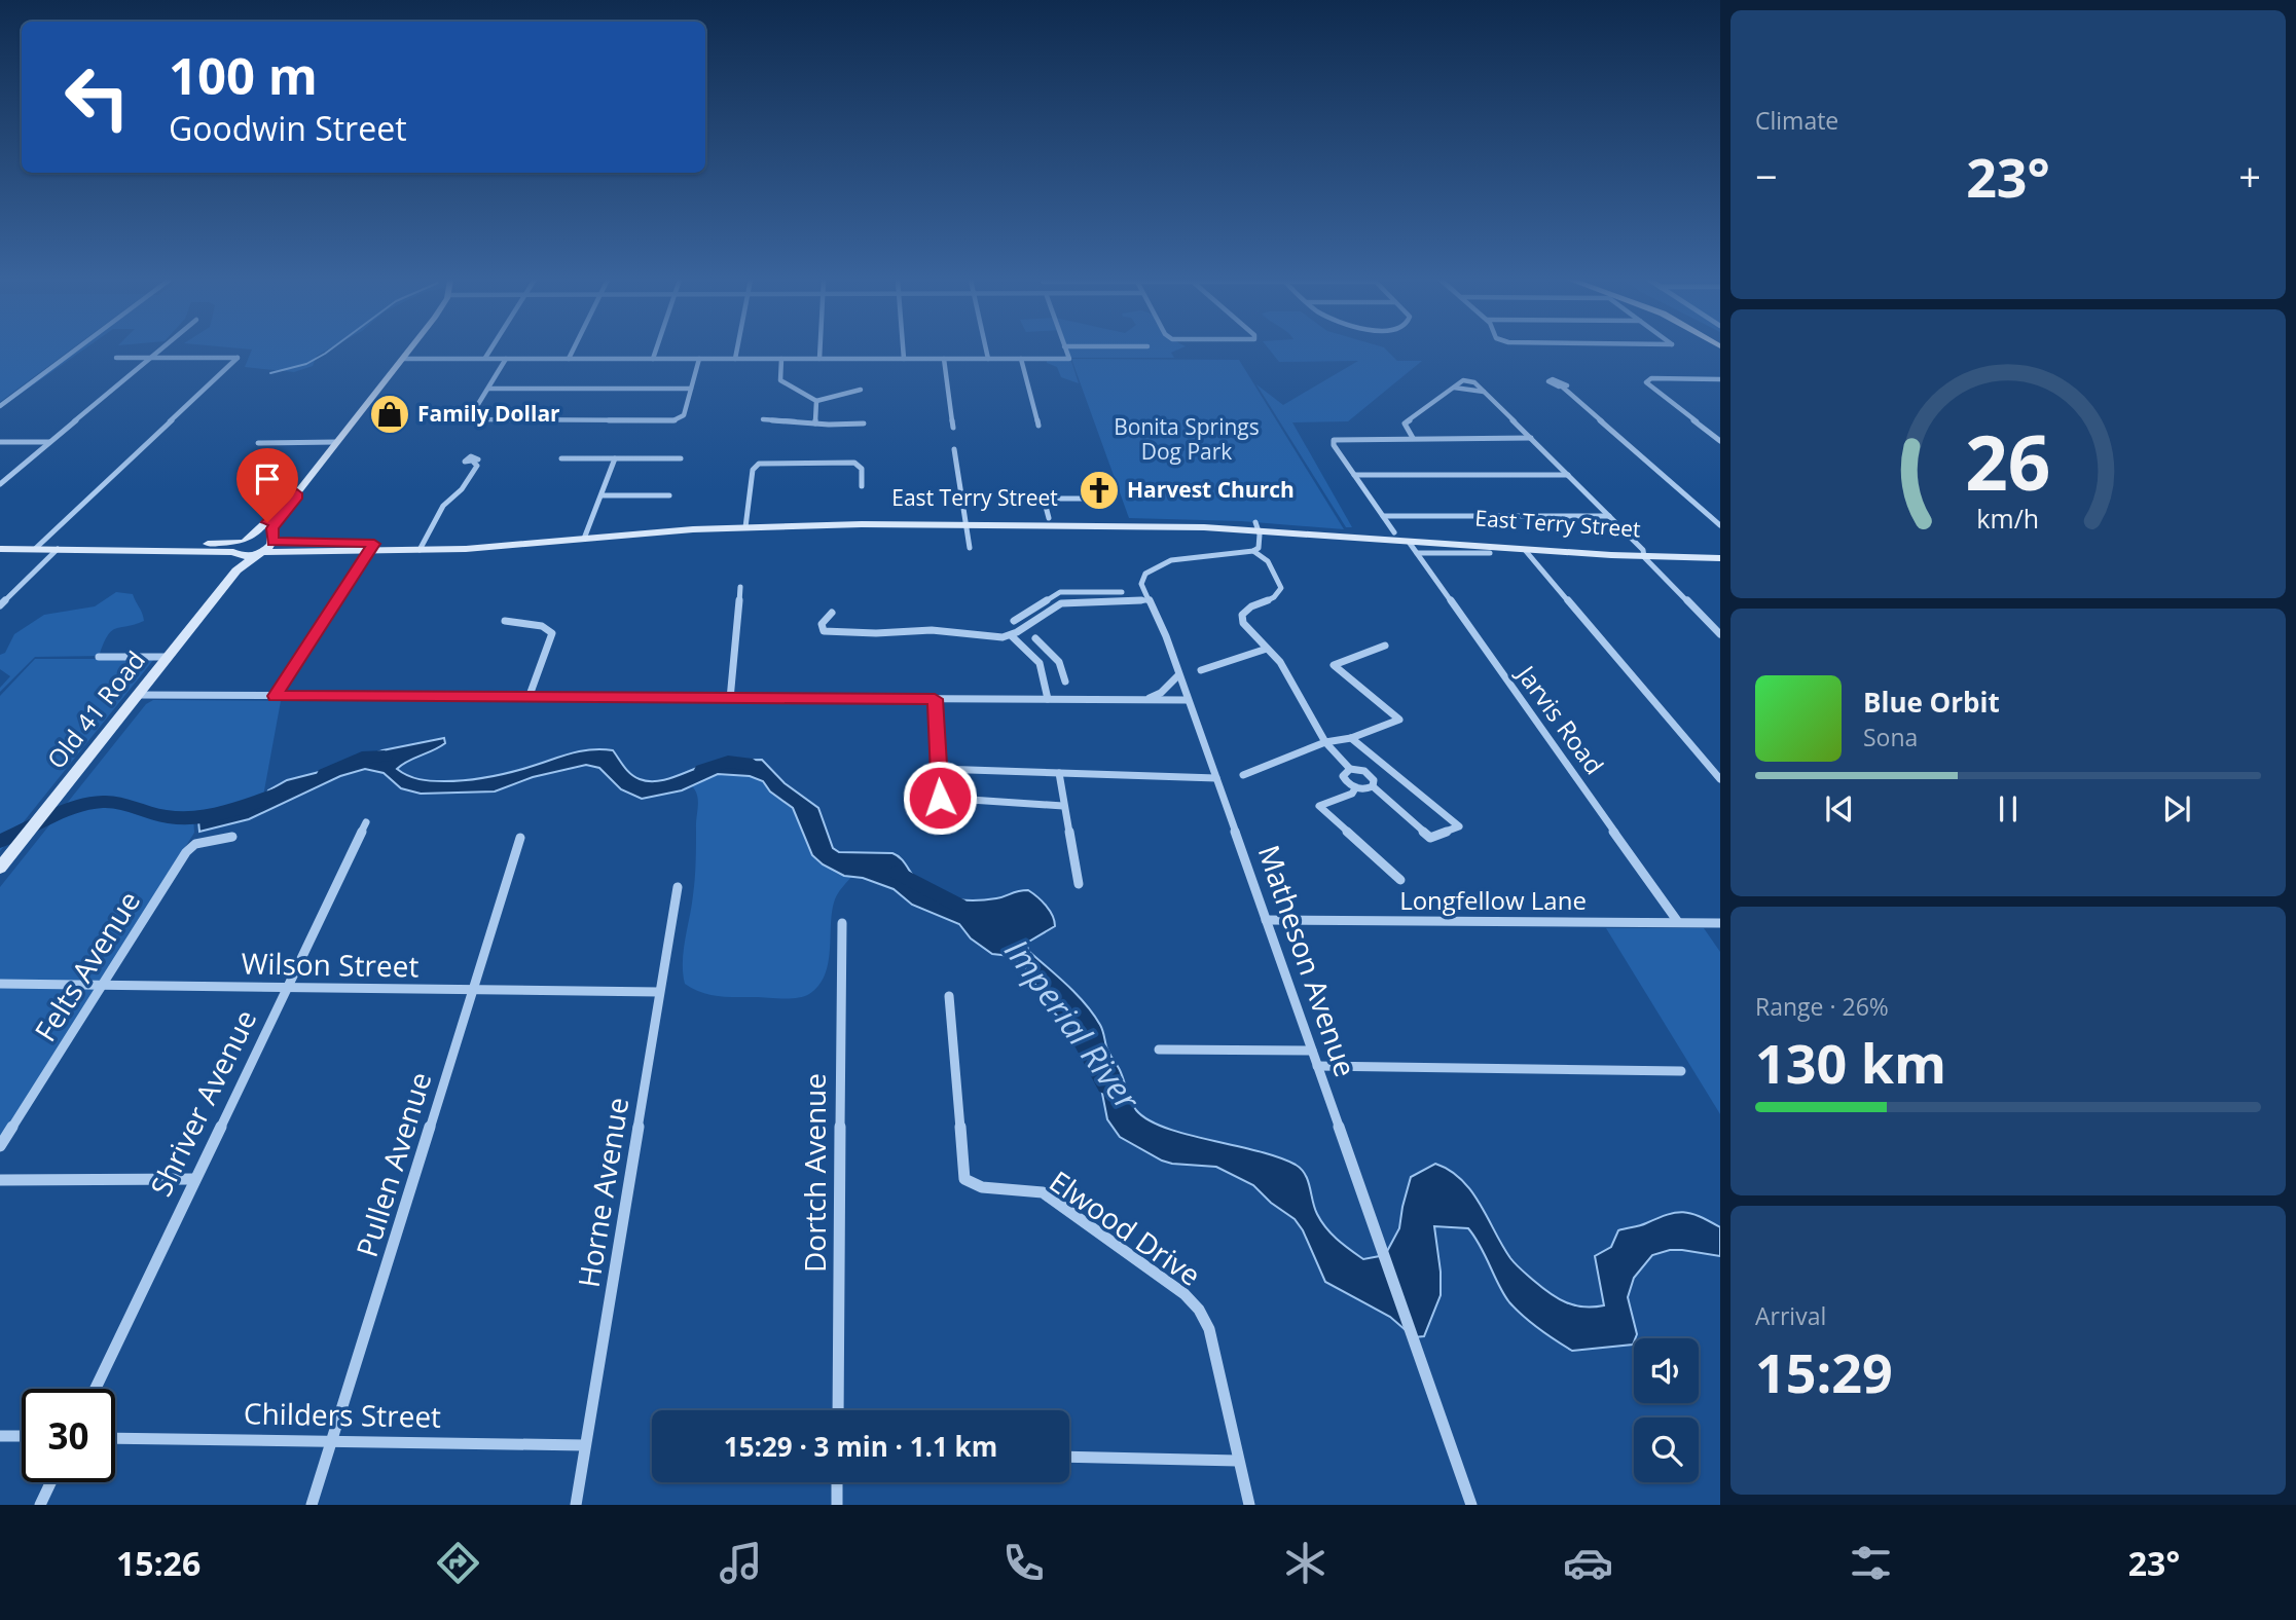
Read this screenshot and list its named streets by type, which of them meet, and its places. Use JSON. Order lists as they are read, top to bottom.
{
  "streets": {
    "street": [
      "East Terry Street",
      "Old 41 Road",
      "Jarvis Road",
      "Longfellow Lane",
      "Matheson Avenue",
      "Wilson Street",
      "Felts Avenue",
      "Shriver Avenue",
      "Pullen Avenue",
      "Dortch Avenue",
      "Horne Avenue",
      "Elwood Drive",
      "Childers Street"
    ]
  },
  "crossings": [
    ["Jarvis Road", "Longfellow Lane"],
    ["Longfellow Lane", "Matheson Avenue"],
    ["Wilson Street", "Felts Avenue"],
    ["Wilson Street", "Shriver Avenue"],
    ["Wilson Street", "Pullen Avenue"],
    ["Wilson Street", "Horne Avenue"],
    ["Pullen Avenue", "Childers Street"],
    ["Horne Avenue", "Childers Street"]
  ],
  "water": ["Imperial River"],
  "parks": ["Bonita Springs Dog Park"],
  "places": {
    "shop": ["Family Dollar"],
    "church": ["Harvest Church"]
  },
  "page": {
    "tile": [
      "Climate",
      ["Range · 26%", "130 km"],
      ["Arrival", "15:29"]
    ],
    "turn": ["100 m", "Goodwin Street"],
    "heat": ["−", "23°", "+"],
    "song": ["Blue Orbit", "Sona"],
    "limit": "30",
    "trip": "15:29 · 3 min · 1.1 km",
    "tabs": ["15:26", "23°"],
    "gauge": ["26", "km/h"]
  }
}
